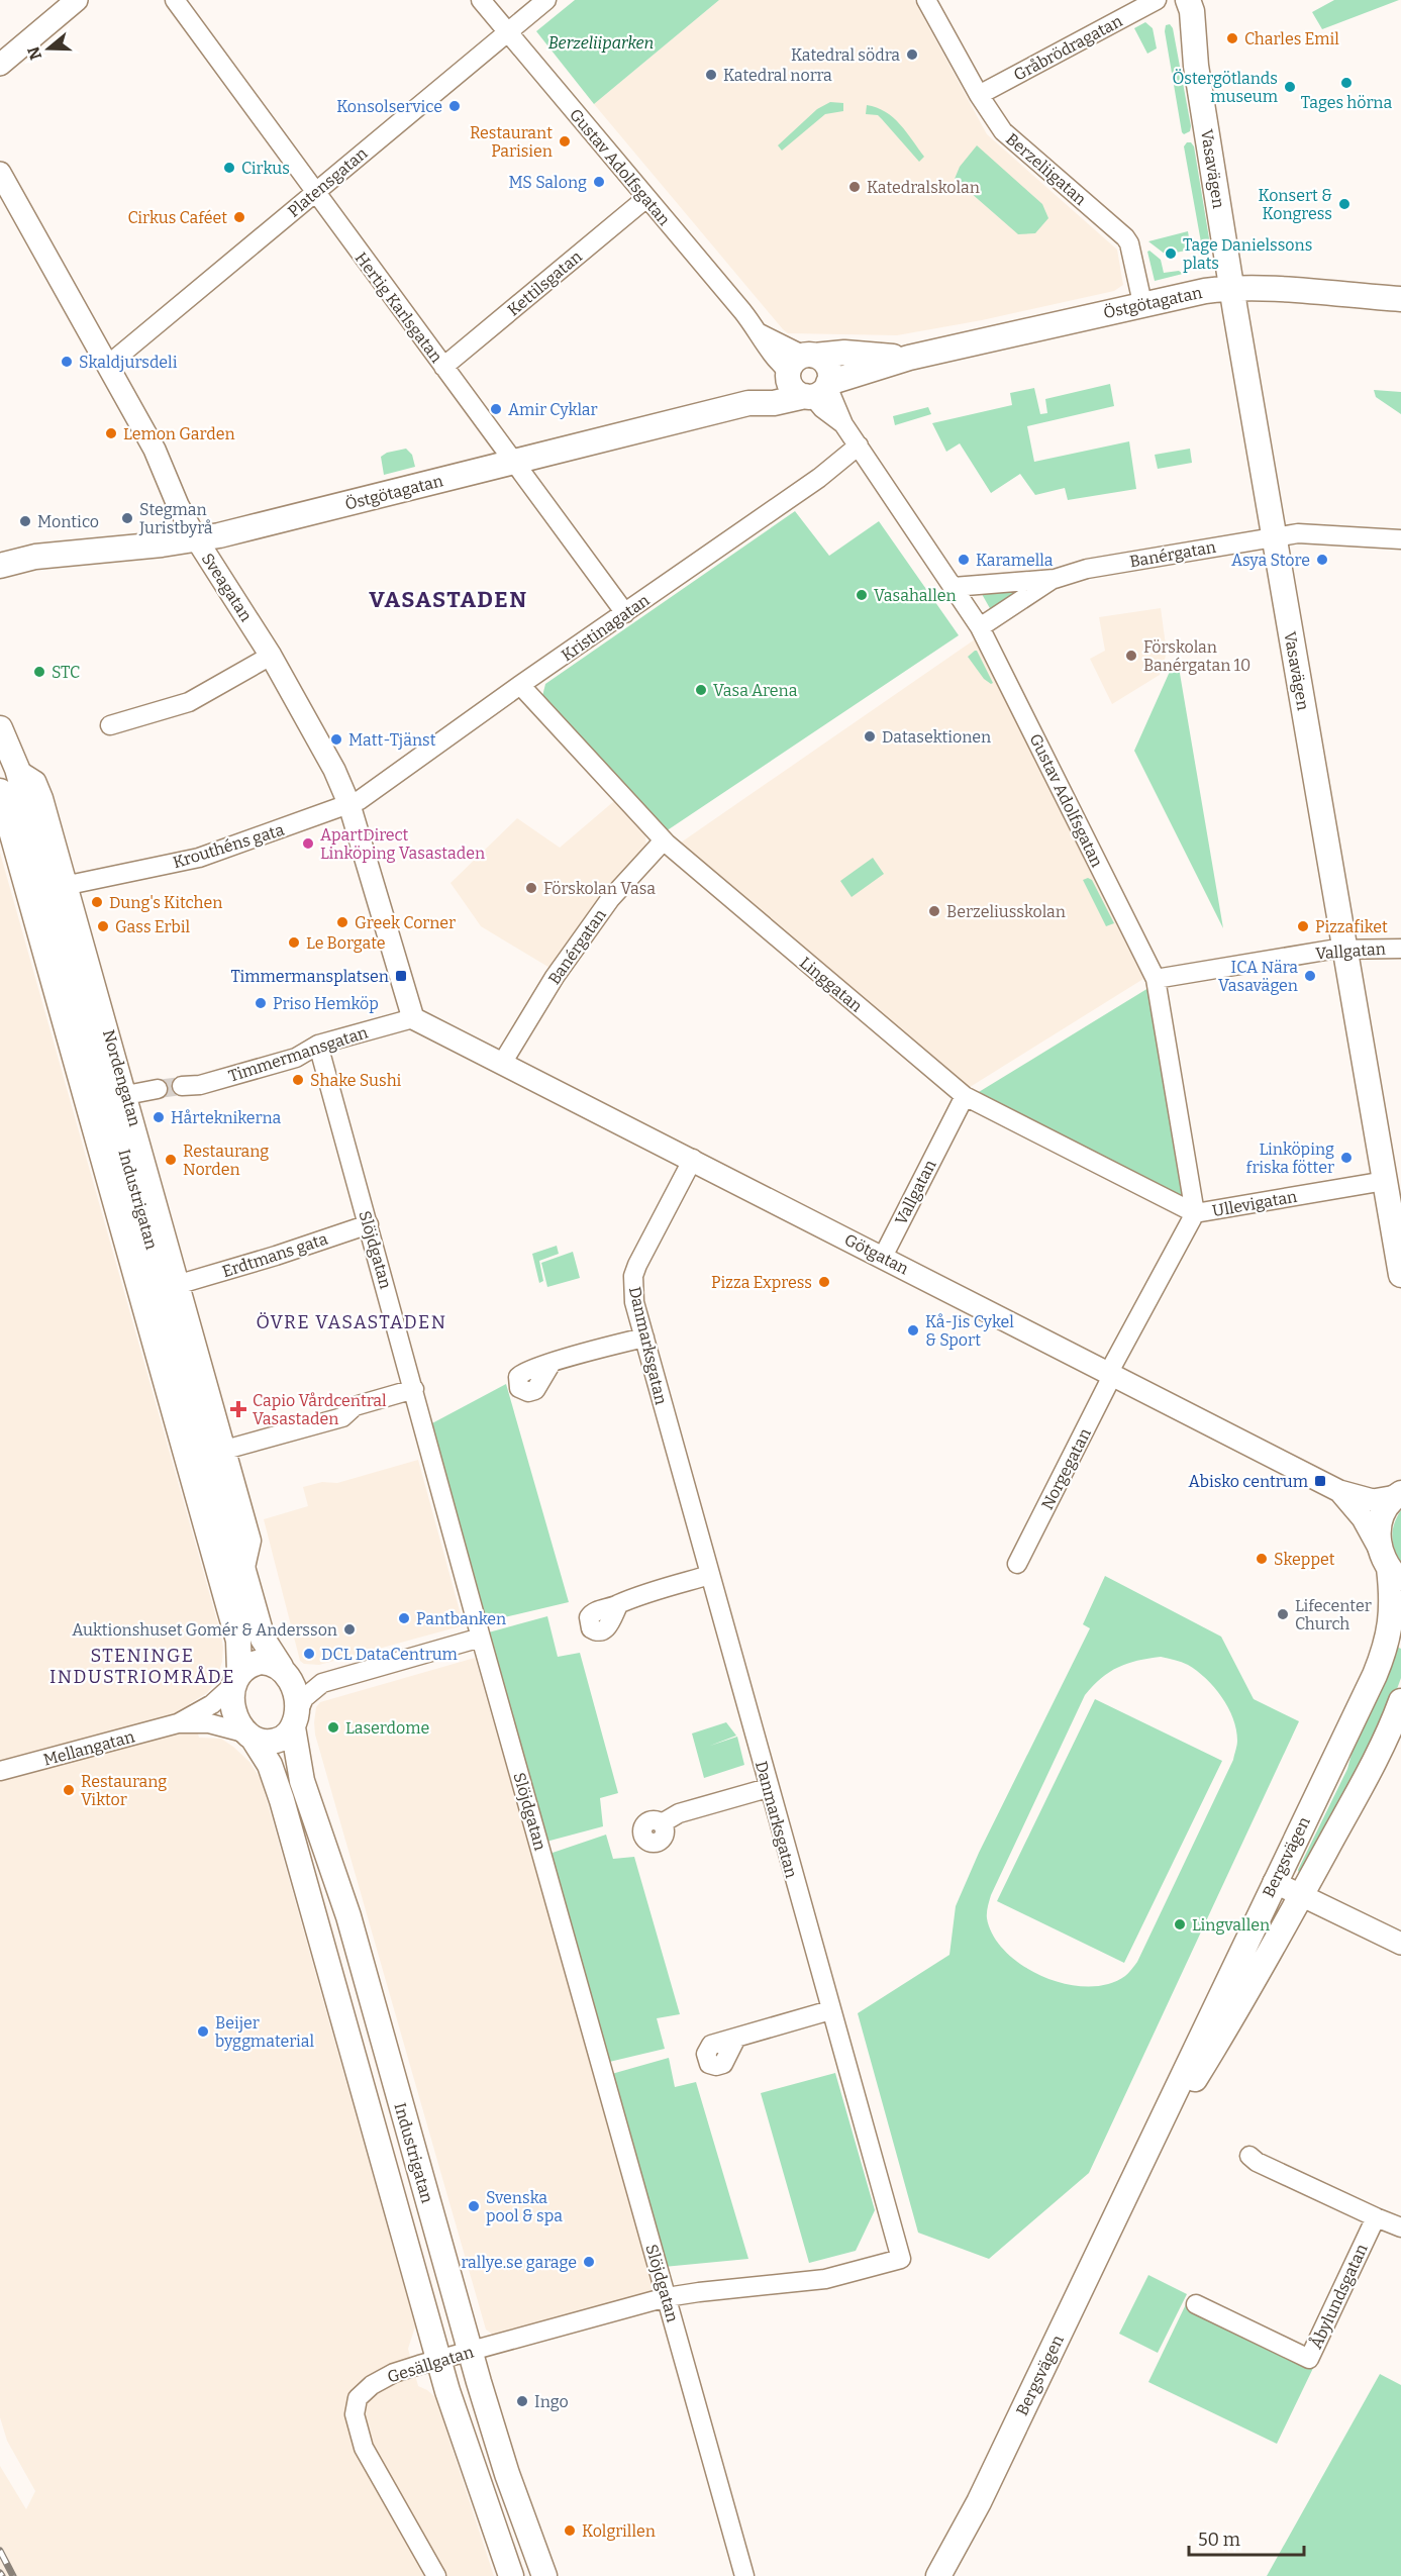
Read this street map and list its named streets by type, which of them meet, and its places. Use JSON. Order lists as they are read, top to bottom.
{
  "streets": {
    "main road": [
      "Vasavägen",
      "Östgötagatan",
      "Industrigatan",
      "Bergsvägen"
    ],
    "street": [
      "Gråbrödragatan",
      "Gustav Adolfsgatan",
      "Berzeliigatan",
      "Platensgatan",
      "Kettilsgatan",
      "Hertig Karlsgatan",
      "Banérgatan",
      "Sveagatan",
      "Kristinagatan",
      "Krouthéns gata",
      "Vallgatan",
      "Linggatan",
      "Timmermansgatan",
      "Nordengatan",
      "Ullevigatan",
      "Slöjdgatan",
      "Götgatan",
      "Erdtmans gata",
      "Danmarksgatan",
      "Norgegatan",
      "Mellangatan",
      "Åbylundsgatan",
      "Gesällgatan"
    ]
  },
  "crossings": [
    ["Gråbrödragatan", "Berzeliigatan"],
    ["Gustav Adolfsgatan", "Platensgatan"],
    ["Gustav Adolfsgatan", "Kettilsgatan"],
    ["Gustav Adolfsgatan", "Östgötagatan"],
    ["Gustav Adolfsgatan", "Banérgatan"],
    ["Gustav Adolfsgatan", "Kristinagatan"],
    ["Gustav Adolfsgatan", "Vallgatan"],
    ["Gustav Adolfsgatan", "Linggatan"],
    ["Gustav Adolfsgatan", "Ullevigatan"],
    ["Berzeliigatan", "Östgötagatan"],
    ["Vasavägen", "Östgötagatan"],
    ["Vasavägen", "Banérgatan"],
    ["Vasavägen", "Vallgatan"],
    ["Vasavägen", "Ullevigatan"],
    ["Platensgatan", "Hertig Karlsgatan"],
    ["Platensgatan", "Sveagatan"],
    ["Kettilsgatan", "Hertig Karlsgatan"],
    ["Östgötagatan", "Hertig Karlsgatan"],
    ["Östgötagatan", "Sveagatan"],
    ["Hertig Karlsgatan", "Kristinagatan"],
    ["Banérgatan", "Linggatan"],
    ["Banérgatan", "Götgatan"],
    ["Sveagatan", "Kristinagatan"],
    ["Sveagatan", "Krouthéns gata"],
    ["Sveagatan", "Timmermansgatan"],
    ["Sveagatan", "Götgatan"],
    ["Kristinagatan", "Krouthéns gata"],
    ["Kristinagatan", "Linggatan"],
    ["Krouthéns gata", "Nordengatan"],
    ["Vallgatan", "Linggatan"],
    ["Vallgatan", "Götgatan"],
    ["Linggatan", "Ullevigatan"],
    ["Timmermansgatan", "Slöjdgatan"],
    ["Timmermansgatan", "Götgatan"],
    ["Nordengatan", "Industrigatan"],
    ["Nordengatan", "Erdtmans gata"],
    ["Industrigatan", "Mellangatan"],
    ["Industrigatan", "Gesällgatan"],
    ["Ullevigatan", "Götgatan"],
    ["Ullevigatan", "Norgegatan"],
    ["Slöjdgatan", "Erdtmans gata"],
    ["Slöjdgatan", "Danmarksgatan"],
    ["Slöjdgatan", "Gesällgatan"],
    ["Götgatan", "Danmarksgatan"],
    ["Götgatan", "Norgegatan"],
    ["Götgatan", "Bergsvägen"],
    ["Danmarksgatan", "Gesällgatan"]
  ],
  "districts": ["VASASTADEN", "ÖVRE VASASTADEN", "STENINGE INDUSTRIOMRÅDE"],
  "parks": ["Berzeliiparken"],
  "places": {
    "other": [
      "Charles Emil",
      "Katedral södra",
      "Katedral norra",
      "Tages hörna",
      "Östergötlands museum",
      "Konsolservice",
      "Restaurant Parisien",
      "Cirkus",
      "MS Salong",
      "Katedralskolan",
      "Konsert & Kongress",
      "Cirkus Caféet",
      "Tage Danielssons plats",
      "Skaldjursdeli",
      "Amir Cyklar",
      "Lemon Garden",
      "Stegman Juristbyrå",
      "Montico",
      "Karamella",
      "Asya Store",
      "Vasahallen",
      "Förskolan Banérgatan 10",
      "STC",
      "Vasa Arena",
      "Datasektionen",
      "Matt-Tjänst",
      "ApartDirect Linköping Vasastaden",
      "Förskolan Vasa",
      "Dung's Kitchen",
      "Berzeliusskolan",
      "Greek Corner",
      "Gass Erbil",
      "Pizzafiket",
      "Le Borgate",
      "ICA Nära Vasavägen",
      "Priso Hemköp",
      "Shake Sushi",
      "Hårteknikerna",
      "Linköping friska fötter",
      "Restaurang Norden",
      "Pizza Express",
      "Kå-Jis Cykel & Sport",
      "Skeppet",
      "Lifecenter Church",
      "Pantbanken",
      "Auktionshuset Gomér & Andersson",
      "DCL DataCentrum",
      "Laserdome",
      "Restaurang Viktor",
      "Lingvallen",
      "Beijer byggmaterial",
      "Svenska pool & spa",
      "rallye.se garage",
      "Ingo",
      "Kolgrillen"
    ],
    "transit": ["Timmermansplatsen", "Abisko centrum"],
    "health": ["Capio Vårdcentral Vasastaden"]
  },
  "scale_bar": "50 m",
  "north": "left"
}
